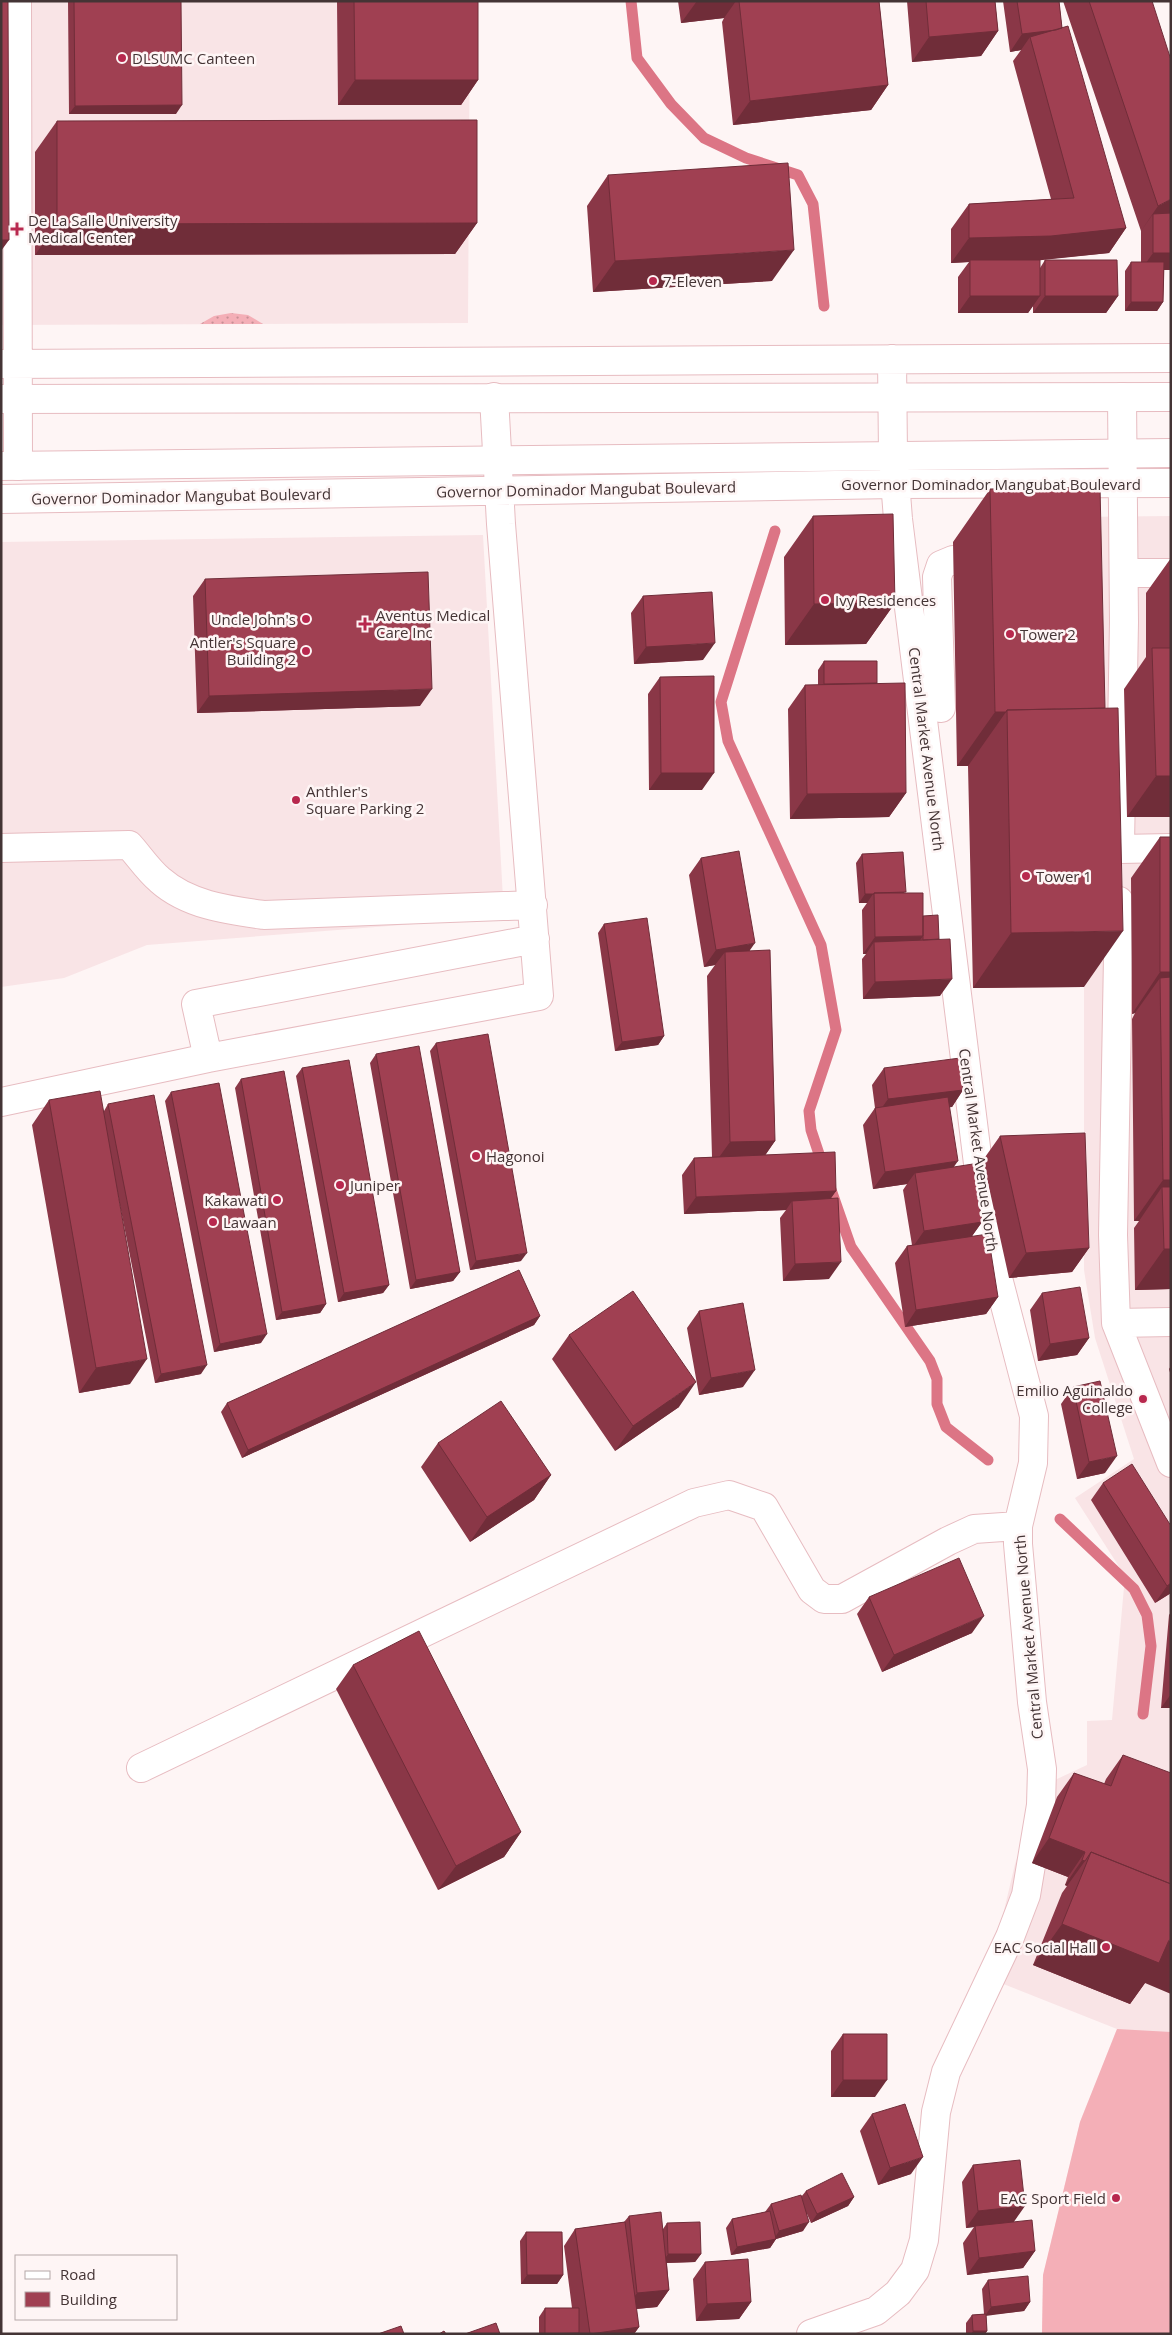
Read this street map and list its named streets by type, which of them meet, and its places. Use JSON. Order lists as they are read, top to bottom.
{
  "streets": {
    "street": ["Governor Dominador Mangubat Boulevard", "Central Market Avenue North"]
  },
  "crossings": [
    ["Governor Dominador Mangubat Boulevard", "Central Market Avenue North"]
  ],
  "places": {
    "other": [
      "DLSUMC Canteen",
      "7-Eleven",
      "Ivy Residences",
      "Uncle John's",
      "Tower 2",
      "Antler's Square Building 2",
      "Anthler's Square Parking 2",
      "Tower 1",
      "Hagonoi",
      "Juniper",
      "Kakawati",
      "Lawaan",
      "Emilio Aguinaldo College",
      "EAC Social Hall",
      "EAC Sport Field"
    ],
    "health": ["De La Salle University Medical Center", "Aventus Medical Care Inc"]
  },
  "legend": ["Road", "Building"]
}
